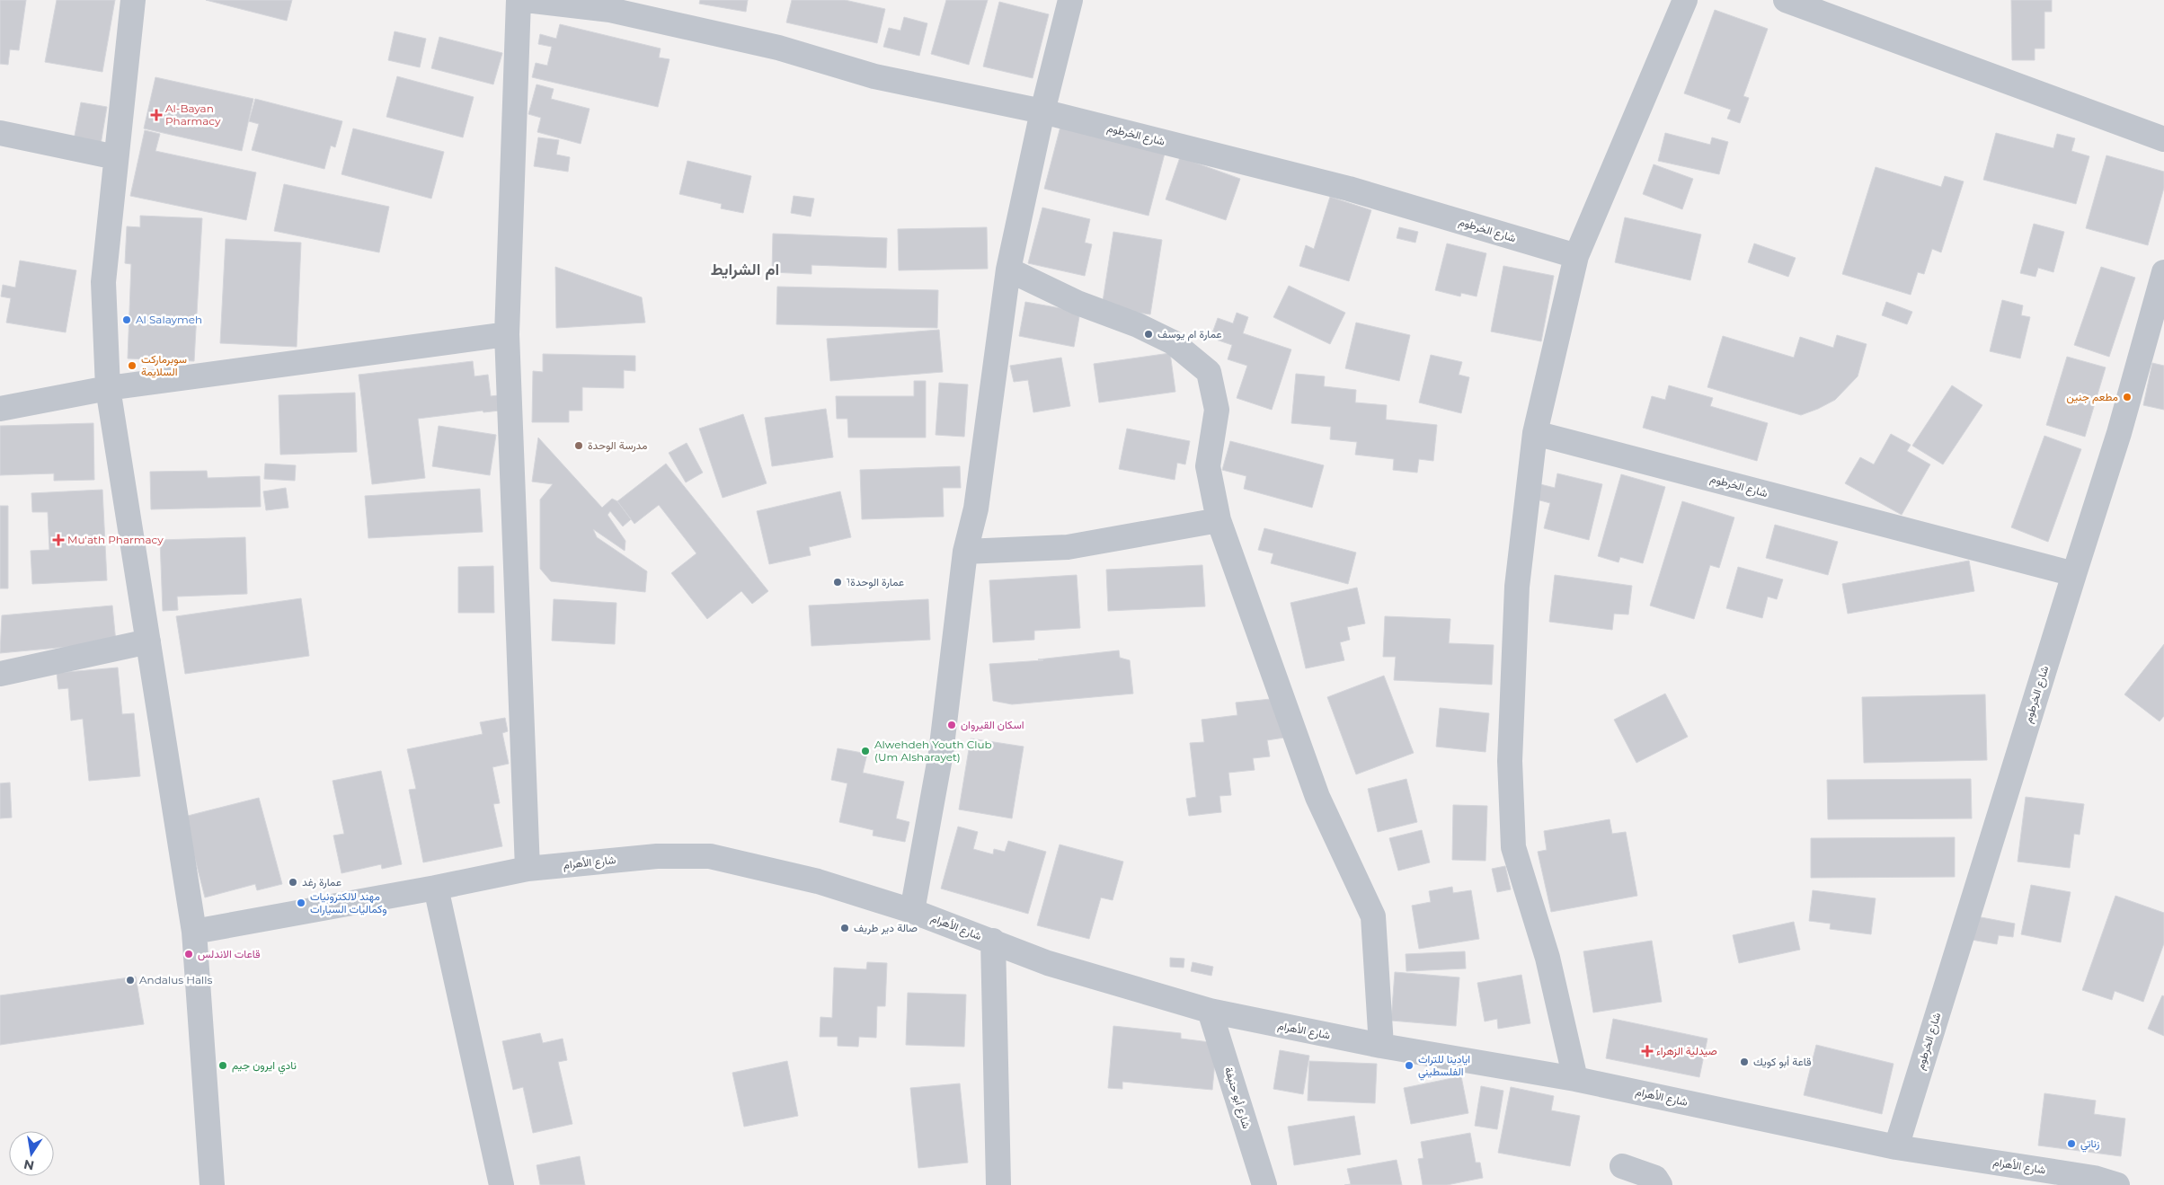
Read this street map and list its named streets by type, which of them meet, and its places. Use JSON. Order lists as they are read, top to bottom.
{
  "streets": {
    "street": ["شارع الخرطوم", "شارع الأهرام", "شارع أبو حنيفة"]
  },
  "crossings": [
    ["شارع الخرطوم", "شارع الأهرام"],
    ["شارع الأهرام", "شارع أبو حنيفة"]
  ],
  "districts": ["ام الشرايط"],
  "places": {
    "health": ["Al-Bayan Pharmacy", "Mu'ath Pharmacy", "صيدلية الزهراء"],
    "other": [
      "Al Salaymeh",
      "عمارة ام يوسف",
      "سوبرماركت السلايمة",
      "مطعم جنين",
      "مدرسة الوحدة",
      "عمارة الوحدة1",
      "اسكان القيروان",
      "Alwehdeh Youth Club (Um Alsharayet)",
      "عمارة رغد",
      "مهند لالكترونيات وكماليات السيارات",
      "صالة دير طريف",
      "قاعات الاندلس",
      "Andalus Halls",
      "قاعة أبو كويك",
      "نادي ايرون جيم",
      "ايادينا للتراث الفلسطيني",
      "زناتي"
    ]
  },
  "north": "bottom"
}
